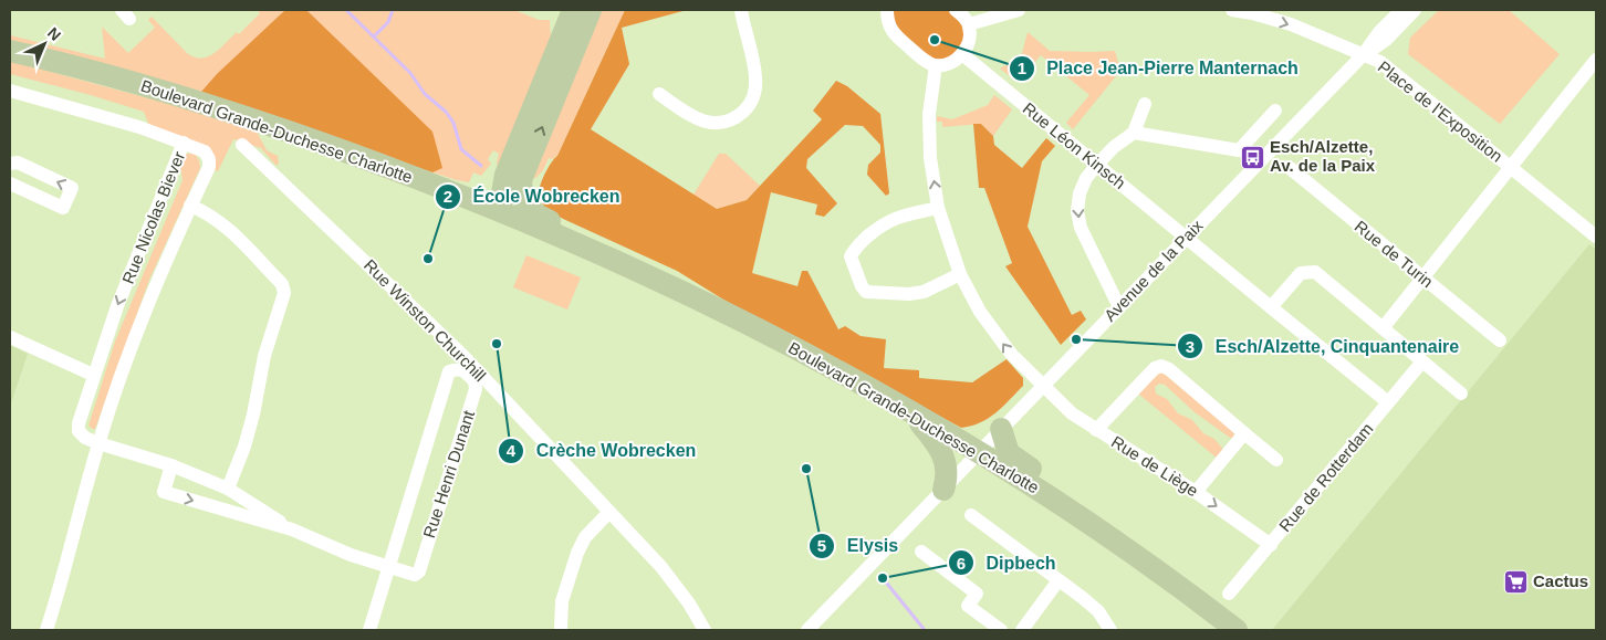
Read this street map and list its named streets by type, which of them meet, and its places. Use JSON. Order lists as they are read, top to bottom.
{
  "streets": {
    "main road": ["Boulevard Grande-Duchesse Charlotte"],
    "street": [
      "Place de l'Exposition",
      "Rue Léon Kinsch",
      "Rue Nicolas Biever",
      "Rue de Turin",
      "Avenue de la Paix",
      "Rue Winston Churchill",
      "Rue de Liège",
      "Rue Henri Dunant",
      "Rue de Rotterdam"
    ]
  },
  "crossings": [
    ["Place de l'Exposition", "Avenue de la Paix"],
    ["Boulevard Grande-Duchesse Charlotte", "Avenue de la Paix"],
    ["Rue Léon Kinsch", "Avenue de la Paix"],
    ["Rue Léon Kinsch", "Rue de Rotterdam"],
    ["Avenue de la Paix", "Rue de Liège"],
    ["Rue de Liège", "Rue de Rotterdam"]
  ],
  "places": {
    "other": [
      "Place Jean-Pierre Manternach",
      "École Wobrecken",
      "Esch/Alzette, Cinquantenaire",
      "Crèche Wobrecken",
      "Elysis",
      "Dipbech"
    ],
    "bus stop": ["Esch/Alzette, Av. de la Paix"],
    "supermarket": ["Cactus"]
  },
  "north": "top right"
}
